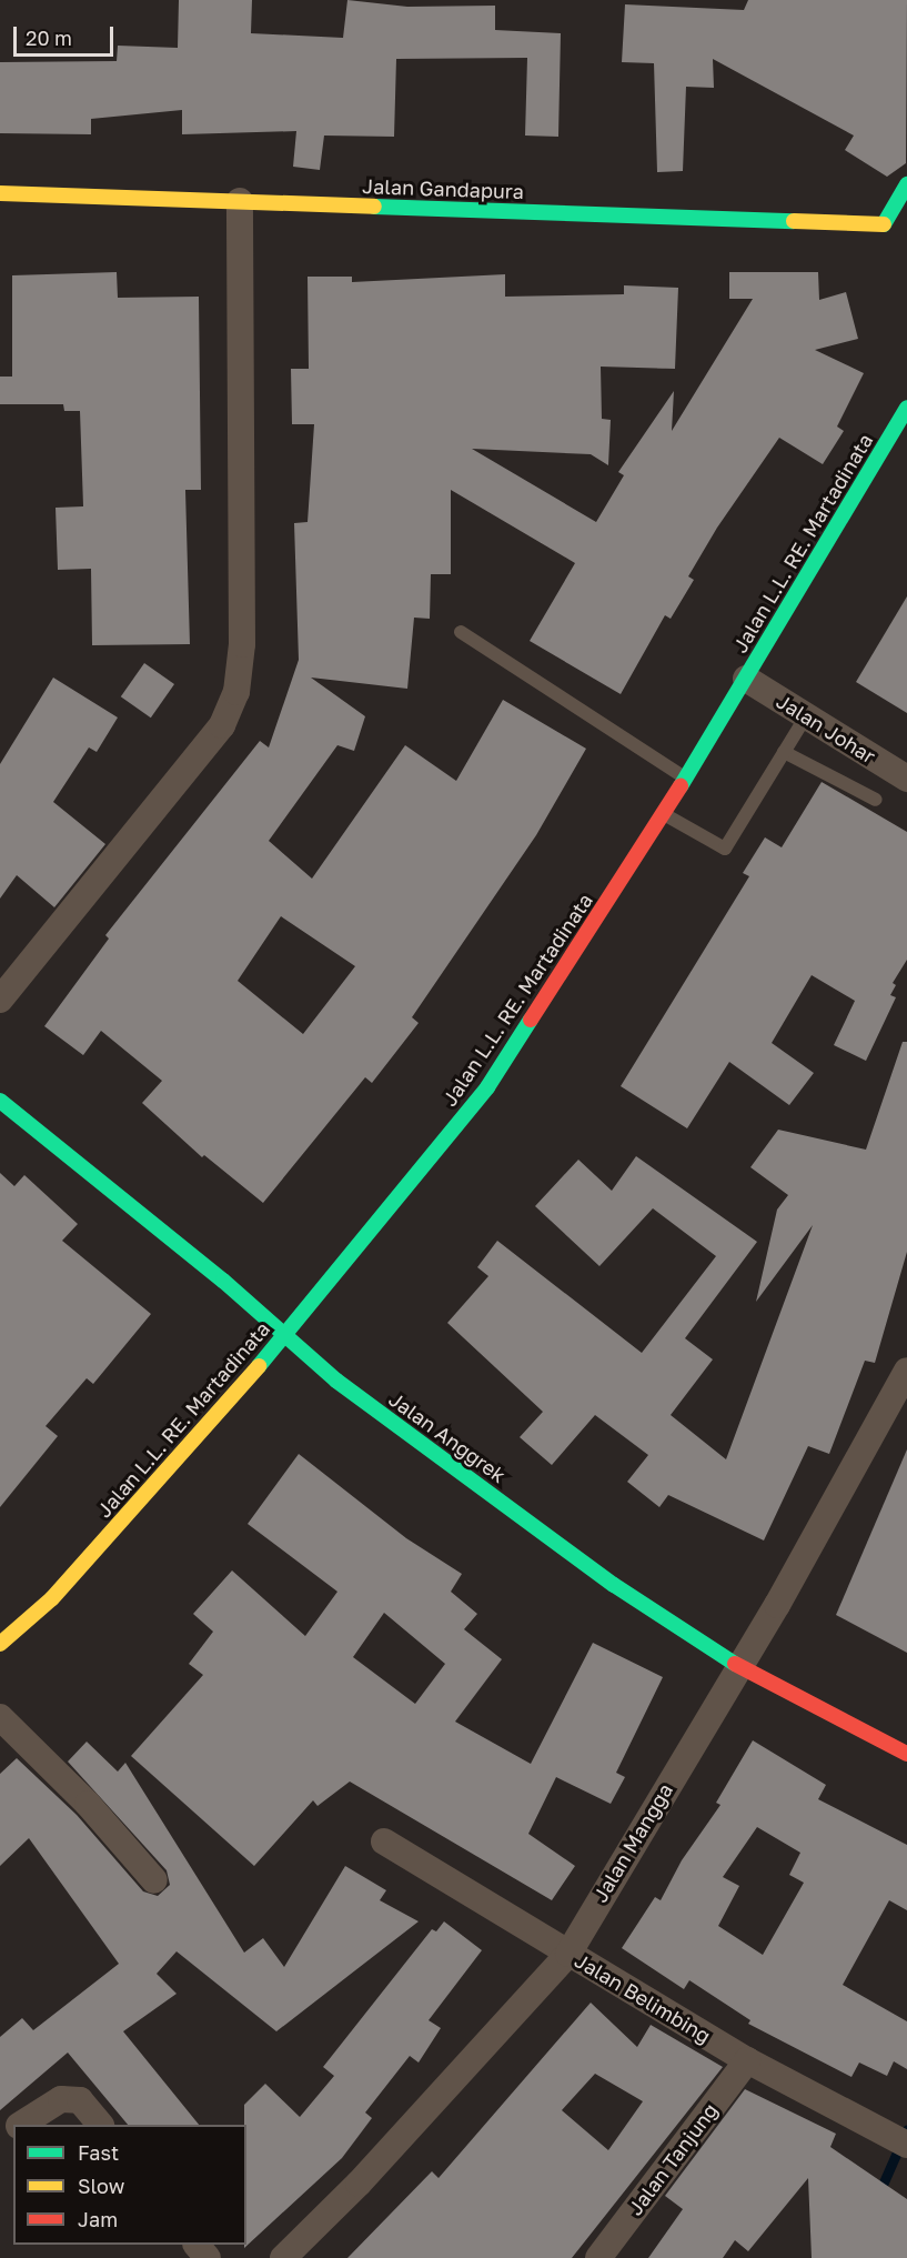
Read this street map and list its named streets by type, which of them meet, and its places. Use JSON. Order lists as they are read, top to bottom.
{
  "streets": {
    "street": [
      "Jalan Gandapura",
      "Jalan L.L. RE. Martadinata",
      "Jalan Johar",
      "Jalan Anggrek",
      "Jalan Mangga",
      "Jalan Belimbing",
      "Jalan Tanjung"
    ]
  },
  "crossings": [
    ["Jalan L.L. RE. Martadinata", "Jalan Johar"],
    ["Jalan L.L. RE. Martadinata", "Jalan Anggrek"],
    ["Jalan Anggrek", "Jalan Mangga"],
    ["Jalan Mangga", "Jalan Belimbing"],
    ["Jalan Belimbing", "Jalan Tanjung"]
  ],
  "legend": ["Fast", "Slow", "Jam"],
  "scale_bar": "20 m"
}
